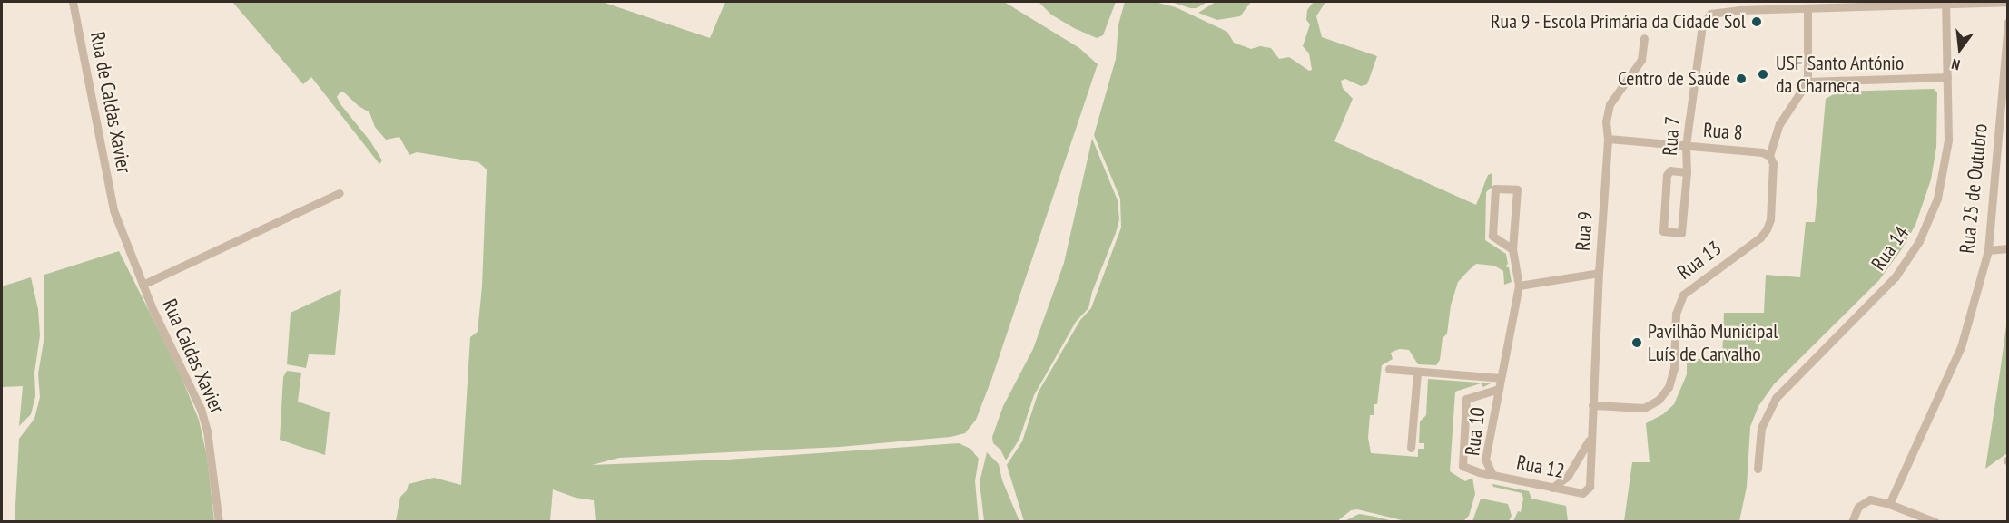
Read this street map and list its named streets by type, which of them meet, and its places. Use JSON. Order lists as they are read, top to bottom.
{
  "streets": {
    "street": [
      "Rua de Caldas Xavier",
      "Rua 8",
      "Rua 7",
      "Rua 25 de Outubro",
      "Rua 9",
      "Rua 14",
      "Rua 13",
      "Rua Caldas Xavier",
      "Rua 10",
      "Rua 12"
    ]
  },
  "crossings": [
    ["Rua de Caldas Xavier", "Rua Caldas Xavier"],
    ["Rua 8", "Rua 7"],
    ["Rua 8", "Rua 9"],
    ["Rua 8", "Rua 13"],
    ["Rua 9", "Rua 13"],
    ["Rua 9", "Rua 12"],
    ["Rua 10", "Rua 12"]
  ],
  "places": [
    "Rua 9 - Escola Primária da Cidade Sol",
    "USF Santo António da Charneca",
    "Centro de Saúde",
    "Pavilhão Municipal Luís de Carvalho"
  ],
  "north": "bottom"
}
